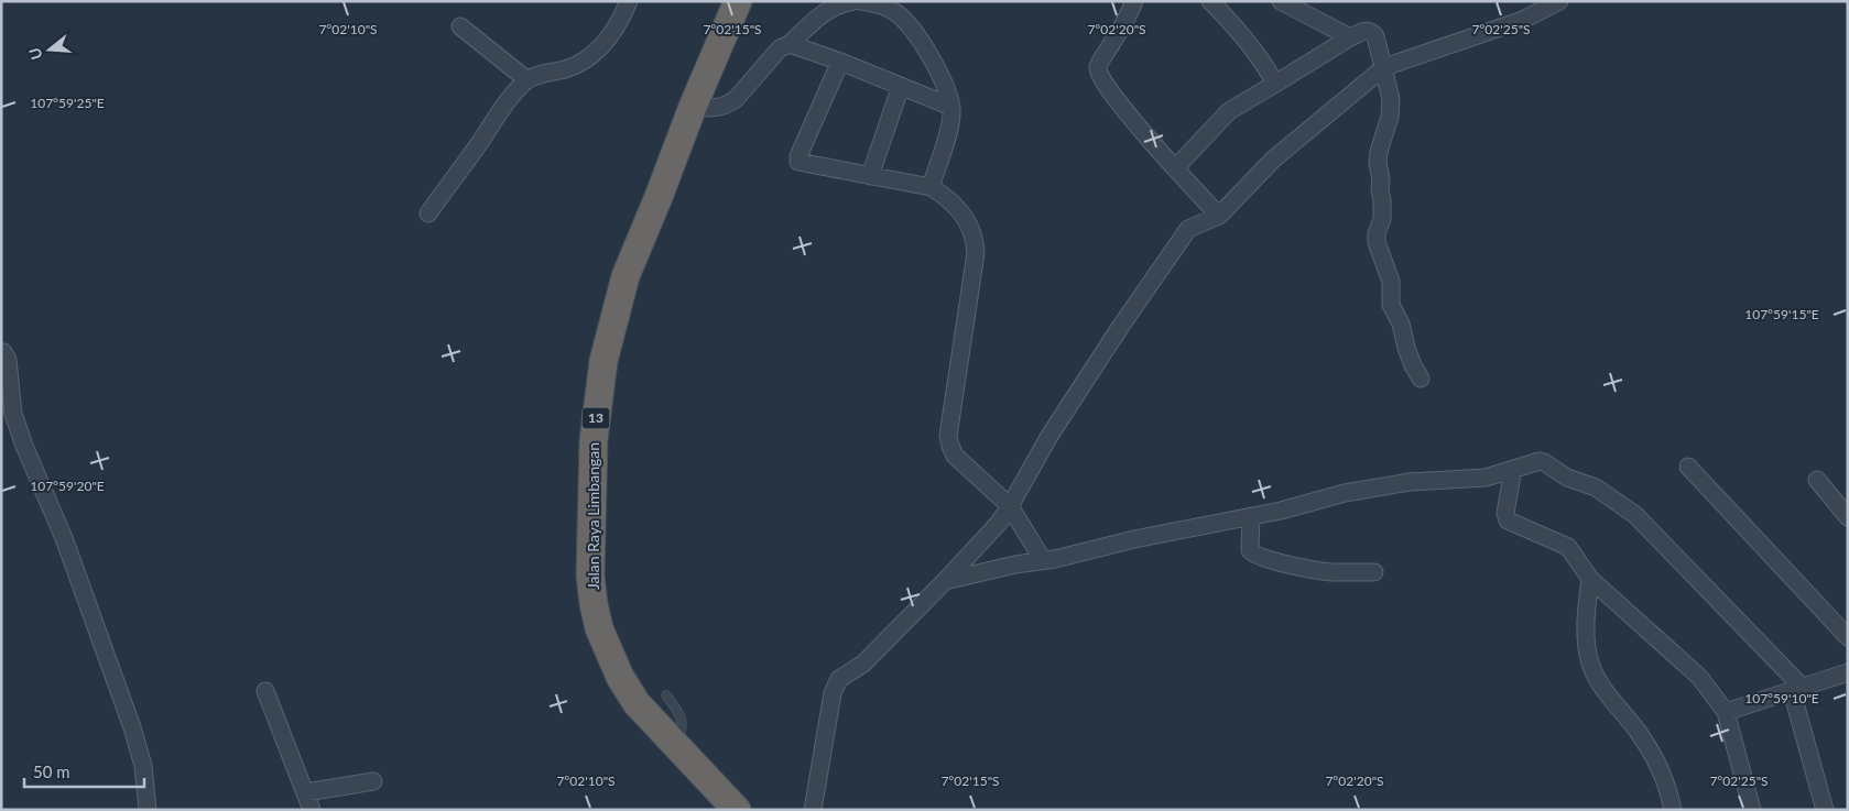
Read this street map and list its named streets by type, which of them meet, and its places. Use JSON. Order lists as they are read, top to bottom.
{
  "streets": {
    "highway": ["13", "Jalan Raya Limbangan"]
  },
  "scale_bar": "50 m",
  "north": "left",
  "coordinates": [
    "7°02'10\"S",
    "7°02'15\"S",
    "7°02'20\"S",
    "7°02'25\"S",
    "107°59'25\"E",
    "107°59'15\"E",
    "107°59'20\"E",
    "107°59'10\"E"
  ]
}
